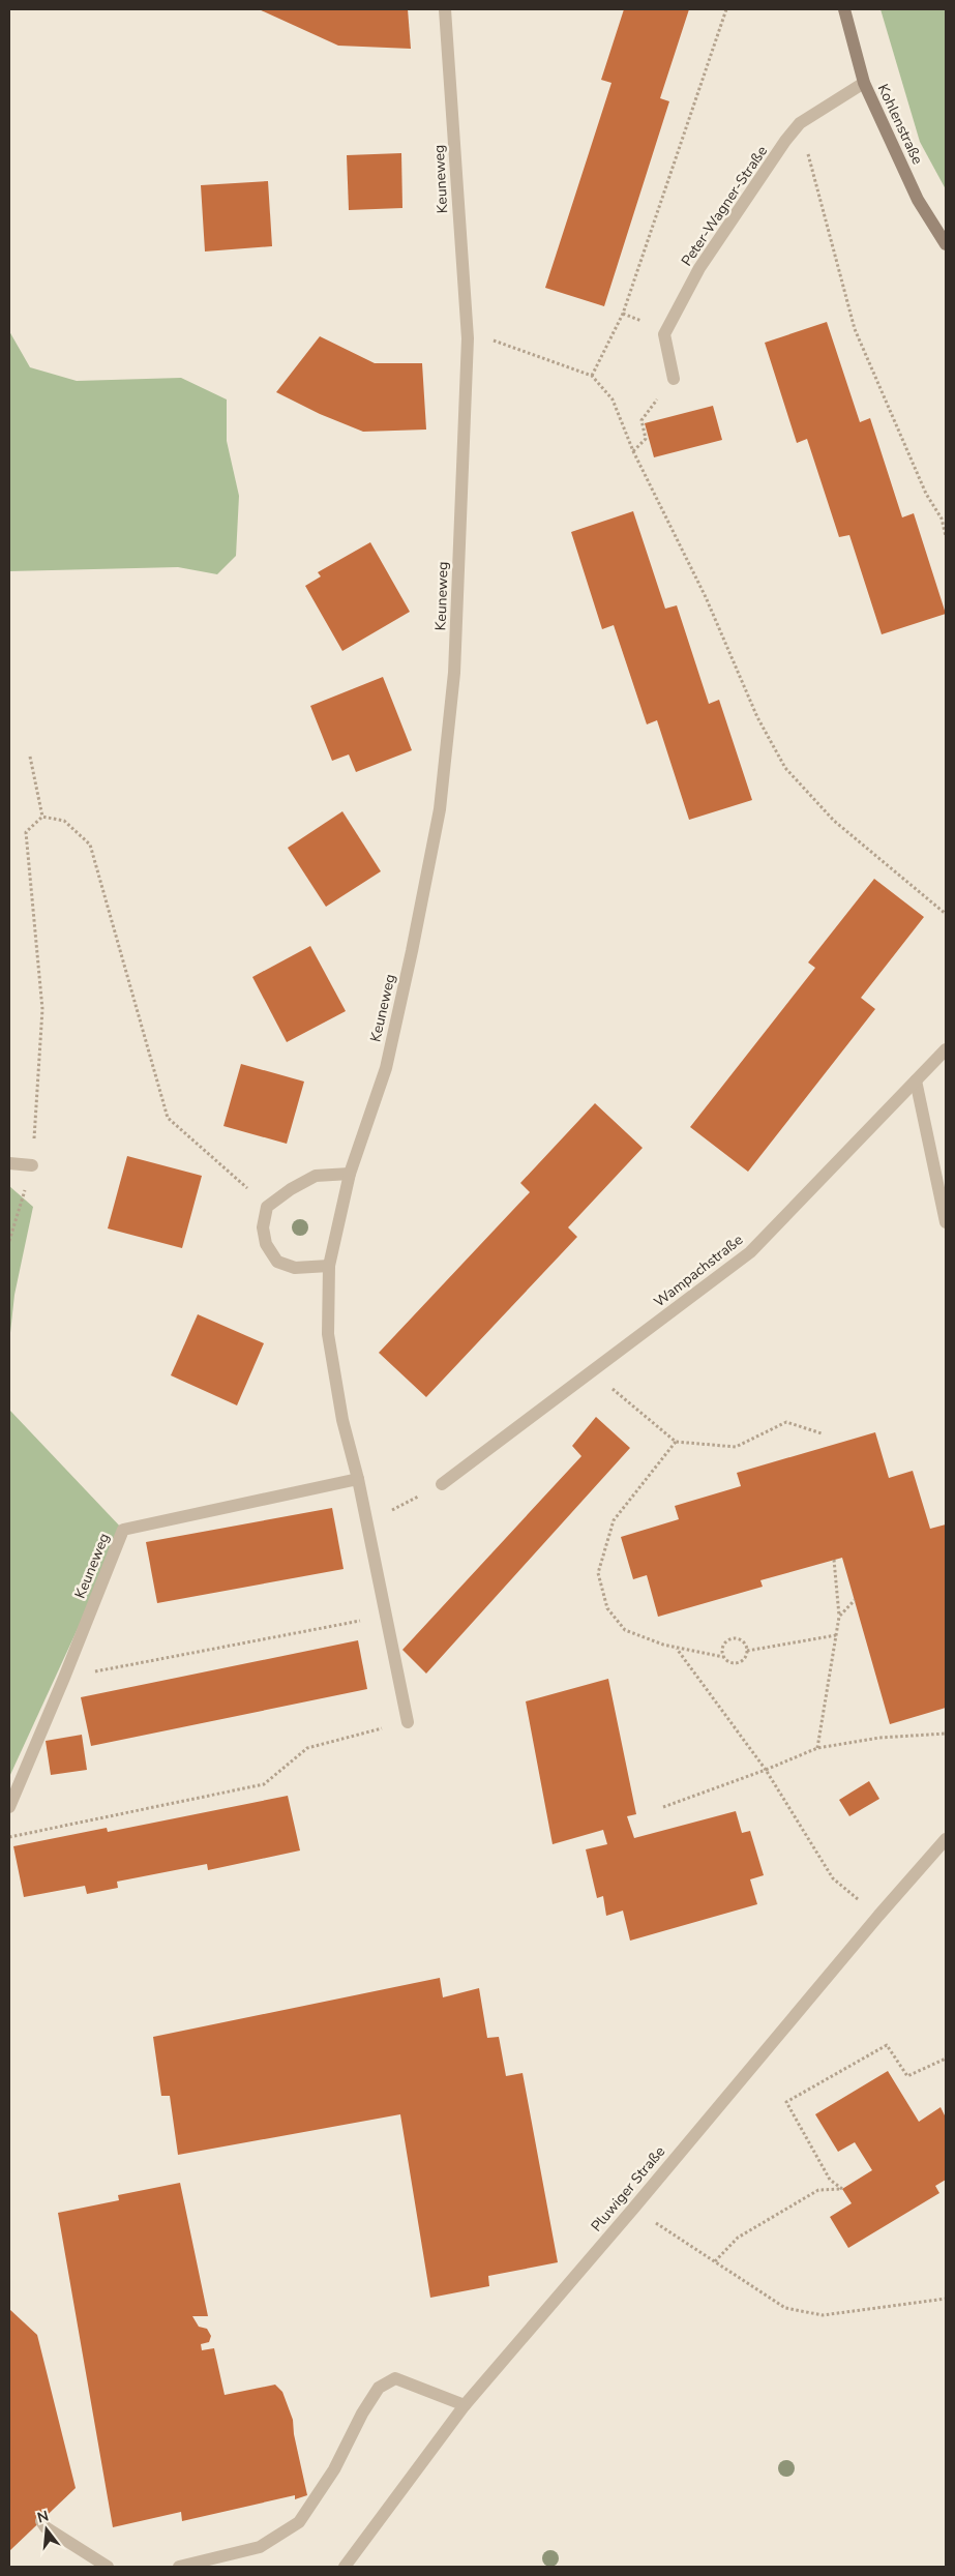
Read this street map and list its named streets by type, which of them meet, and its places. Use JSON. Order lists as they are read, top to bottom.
{
  "streets": {
    "main road": ["Kohlenstraße"],
    "street": [
      "Keuneweg",
      "Peter-Wagner-Straße",
      "Wampachstraße",
      "Pluwiger Straße"
    ]
  },
  "crossings": [
    ["Kohlenstraße", "Peter-Wagner-Straße"]
  ],
  "north": "top"
}
